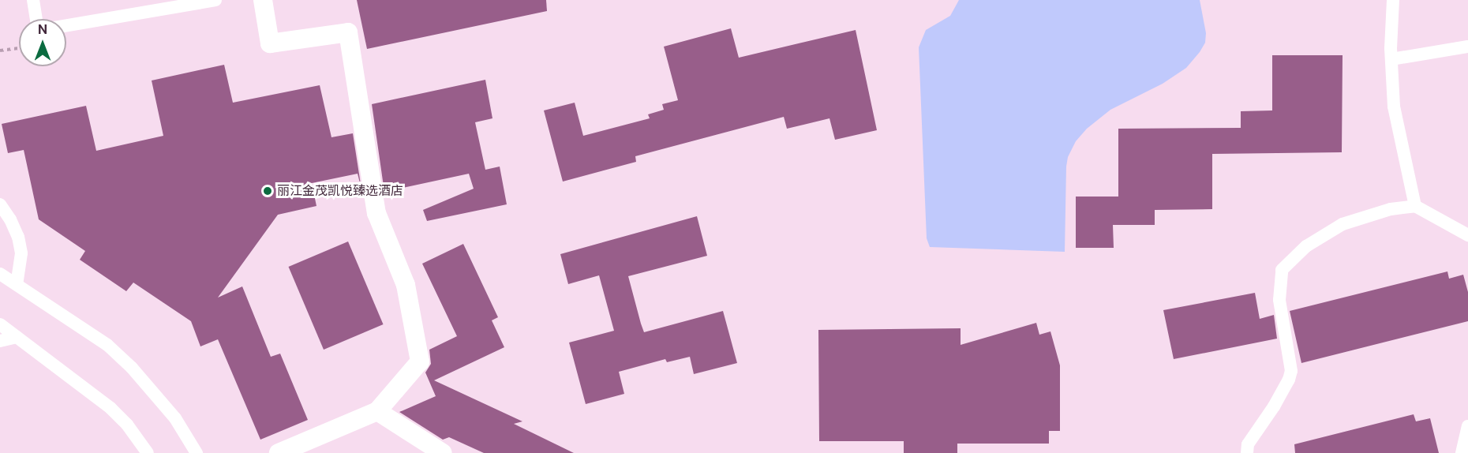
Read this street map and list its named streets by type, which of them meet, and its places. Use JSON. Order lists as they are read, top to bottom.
{
  "places": ["丽江金茂凯悦臻选酒店"],
  "north": "top"
}
